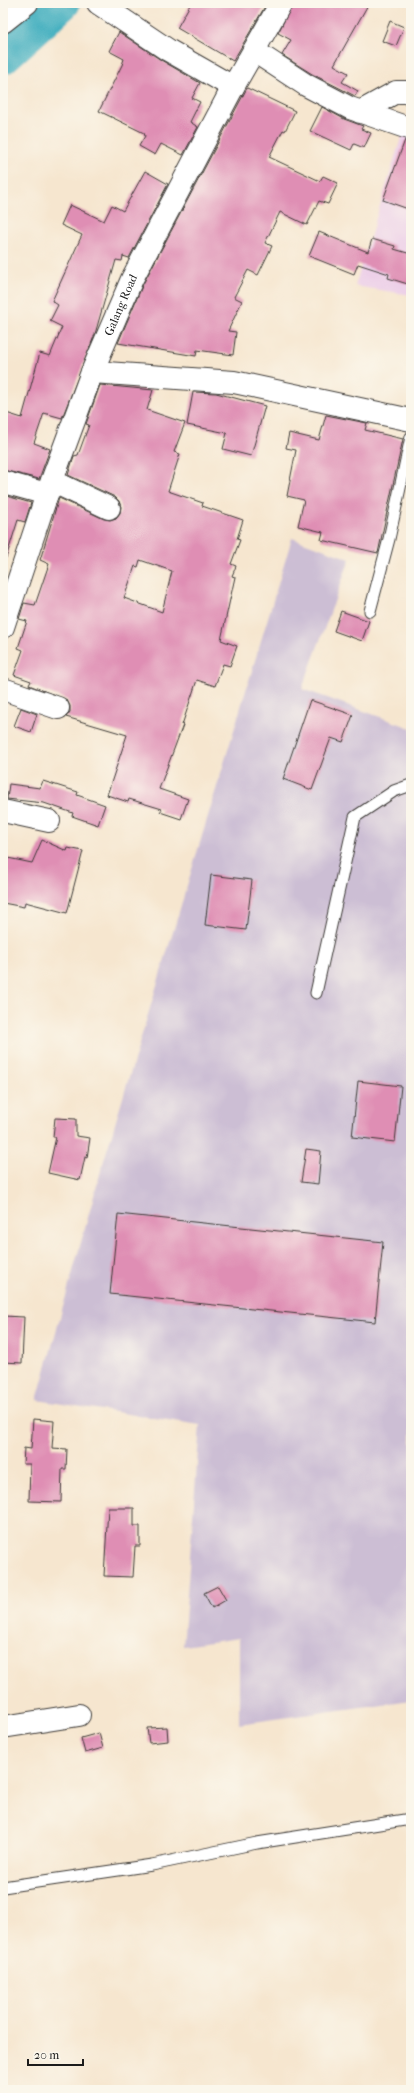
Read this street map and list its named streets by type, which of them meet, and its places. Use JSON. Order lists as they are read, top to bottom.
{
  "streets": {
    "street": ["Galang Road"]
  },
  "scale_bar": "20 m"
}
